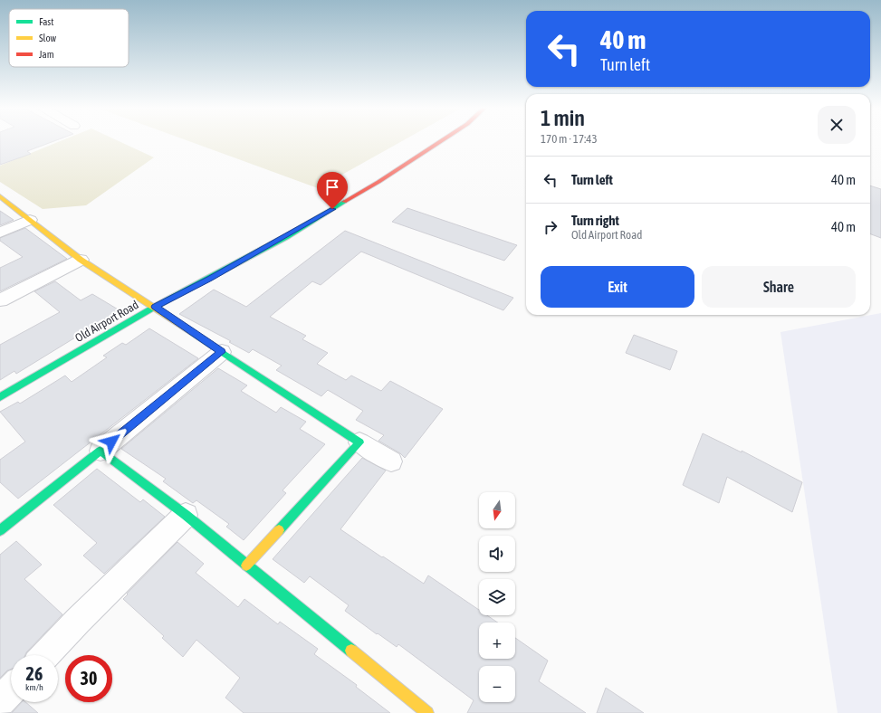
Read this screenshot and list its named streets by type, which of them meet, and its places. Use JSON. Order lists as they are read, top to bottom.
{
  "streets": {
    "street": ["Old Airport Road"]
  },
  "legend": ["Fast", "Slow", "Jam"],
  "north": "bottom",
  "page": {
    "turn": ["40 m", "Turn left"],
    "heading": ["1 min", "170 m · 17:43"],
    "list": [
      {
        "name": "Turn left",
        "value": "40 m"
      },
      {
        "name": "Turn right",
        "note": "Old Airport Road",
        "value": "40 m"
      }
    ],
    "buttons": ["Exit", "Share"],
    "map_buttons": ["+", "−"],
    "speed": "26 km/h",
    "limit": "30"
  }
}
